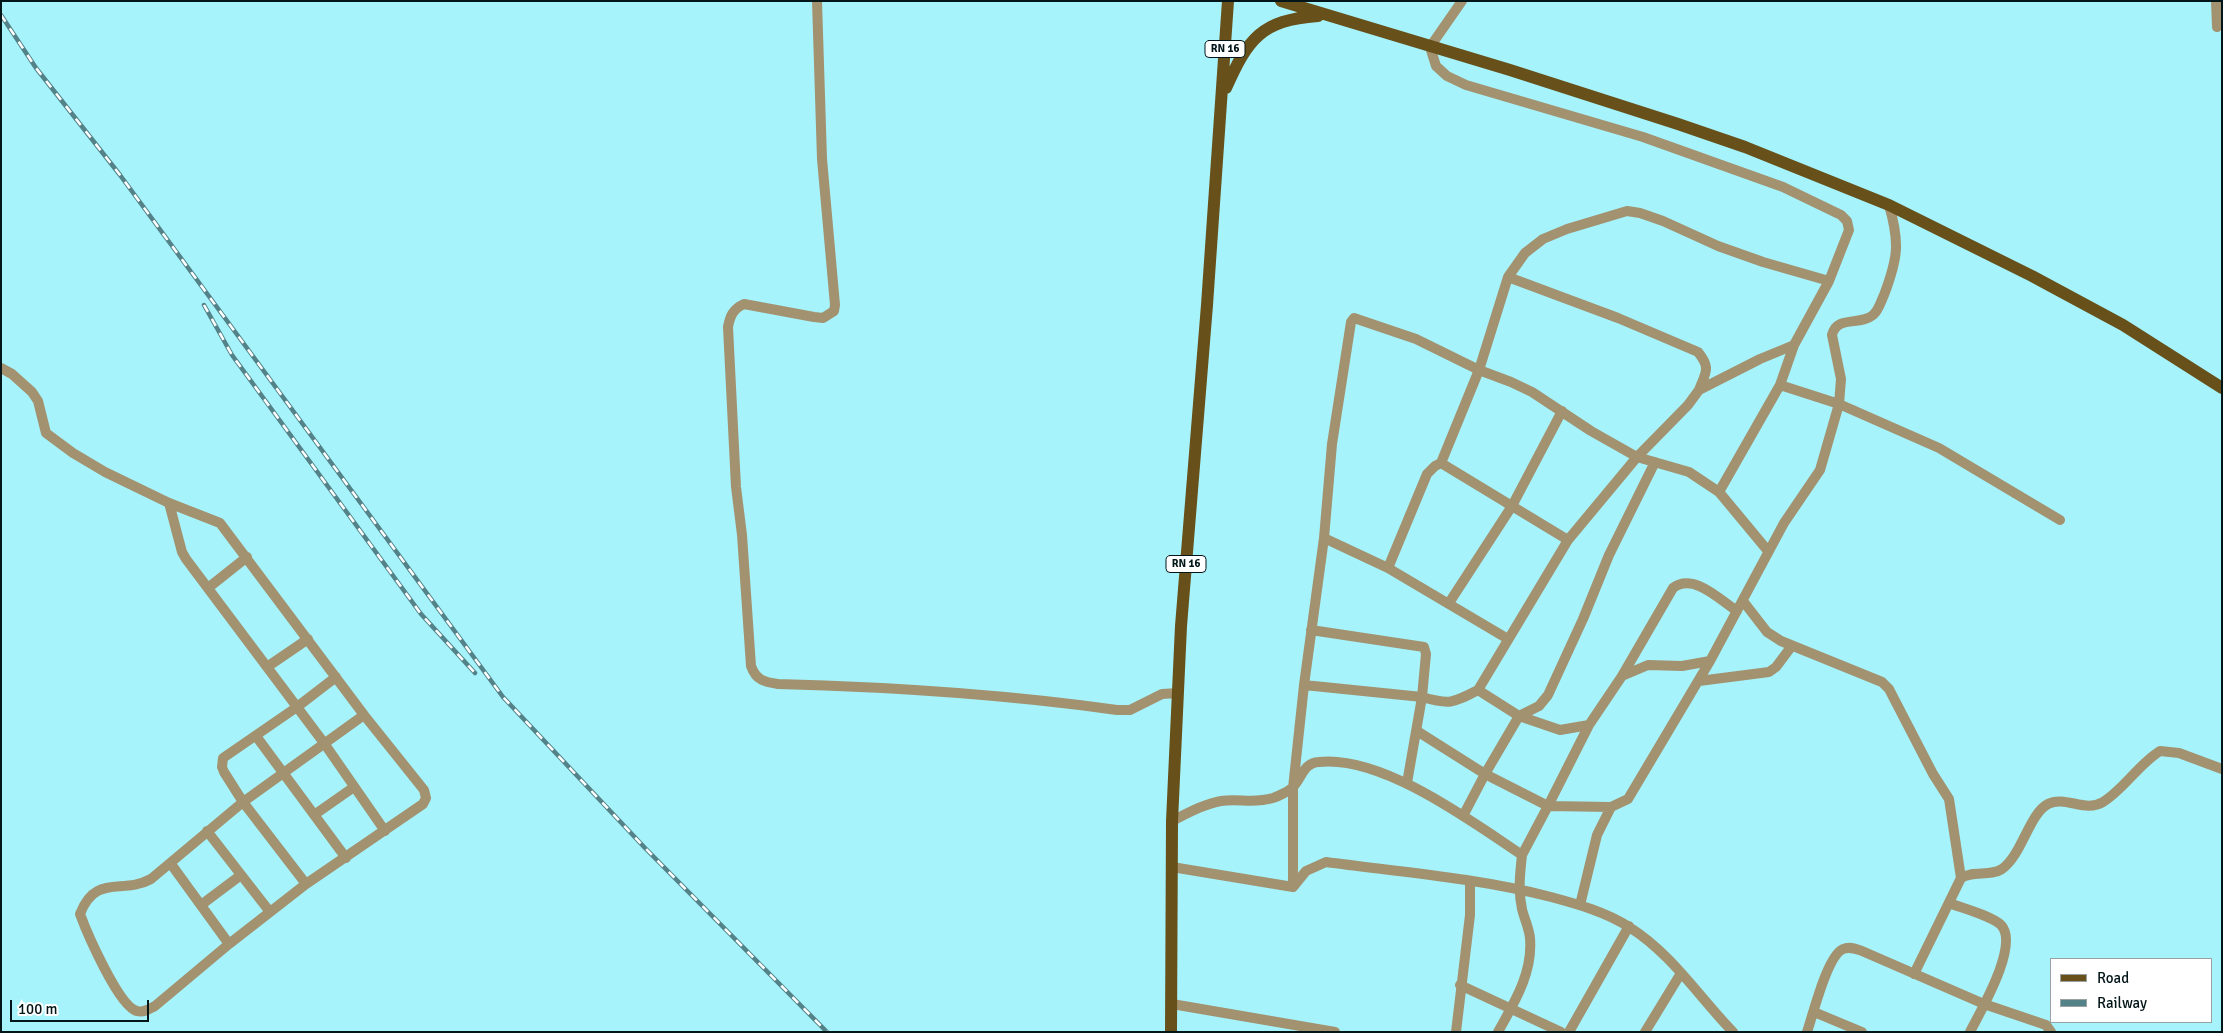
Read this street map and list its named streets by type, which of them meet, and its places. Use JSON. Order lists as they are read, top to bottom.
{
  "streets": {
    "main road": ["RN 16"]
  },
  "legend": ["Road", "Railway"],
  "scale_bar": "100 m"
}
